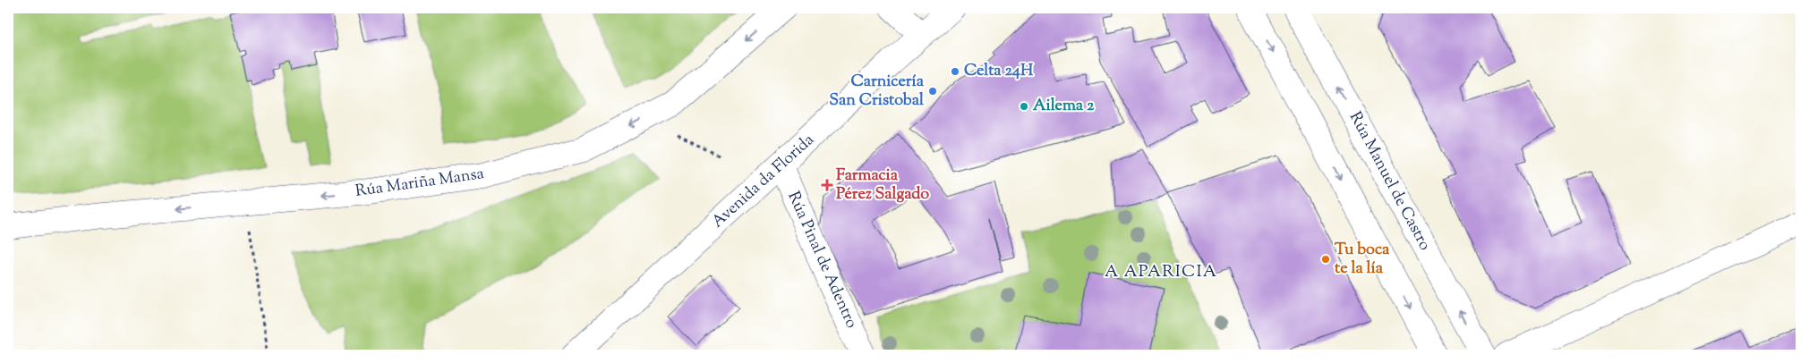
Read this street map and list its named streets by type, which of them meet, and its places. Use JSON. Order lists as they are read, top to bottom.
{
  "streets": {
    "street": [
      "Avenida da Florida",
      "Rúa Manuel de Castro",
      "Rúa Mariña Mansa",
      "Rúa Pinal de Adentro"
    ]
  },
  "crossings": [
    ["Avenida da Florida", "Rúa Pinal de Adentro"]
  ],
  "one_way": ["Rúa Mariña Mansa"],
  "districts": ["A APARICIA"],
  "places": {
    "other": [
      "Celta 24H",
      "Carnicería San Cristobal",
      "Ailema 2",
      "Tu boca te la lía"
    ],
    "health": ["Farmacia Pérez Salgado"]
  }
}
